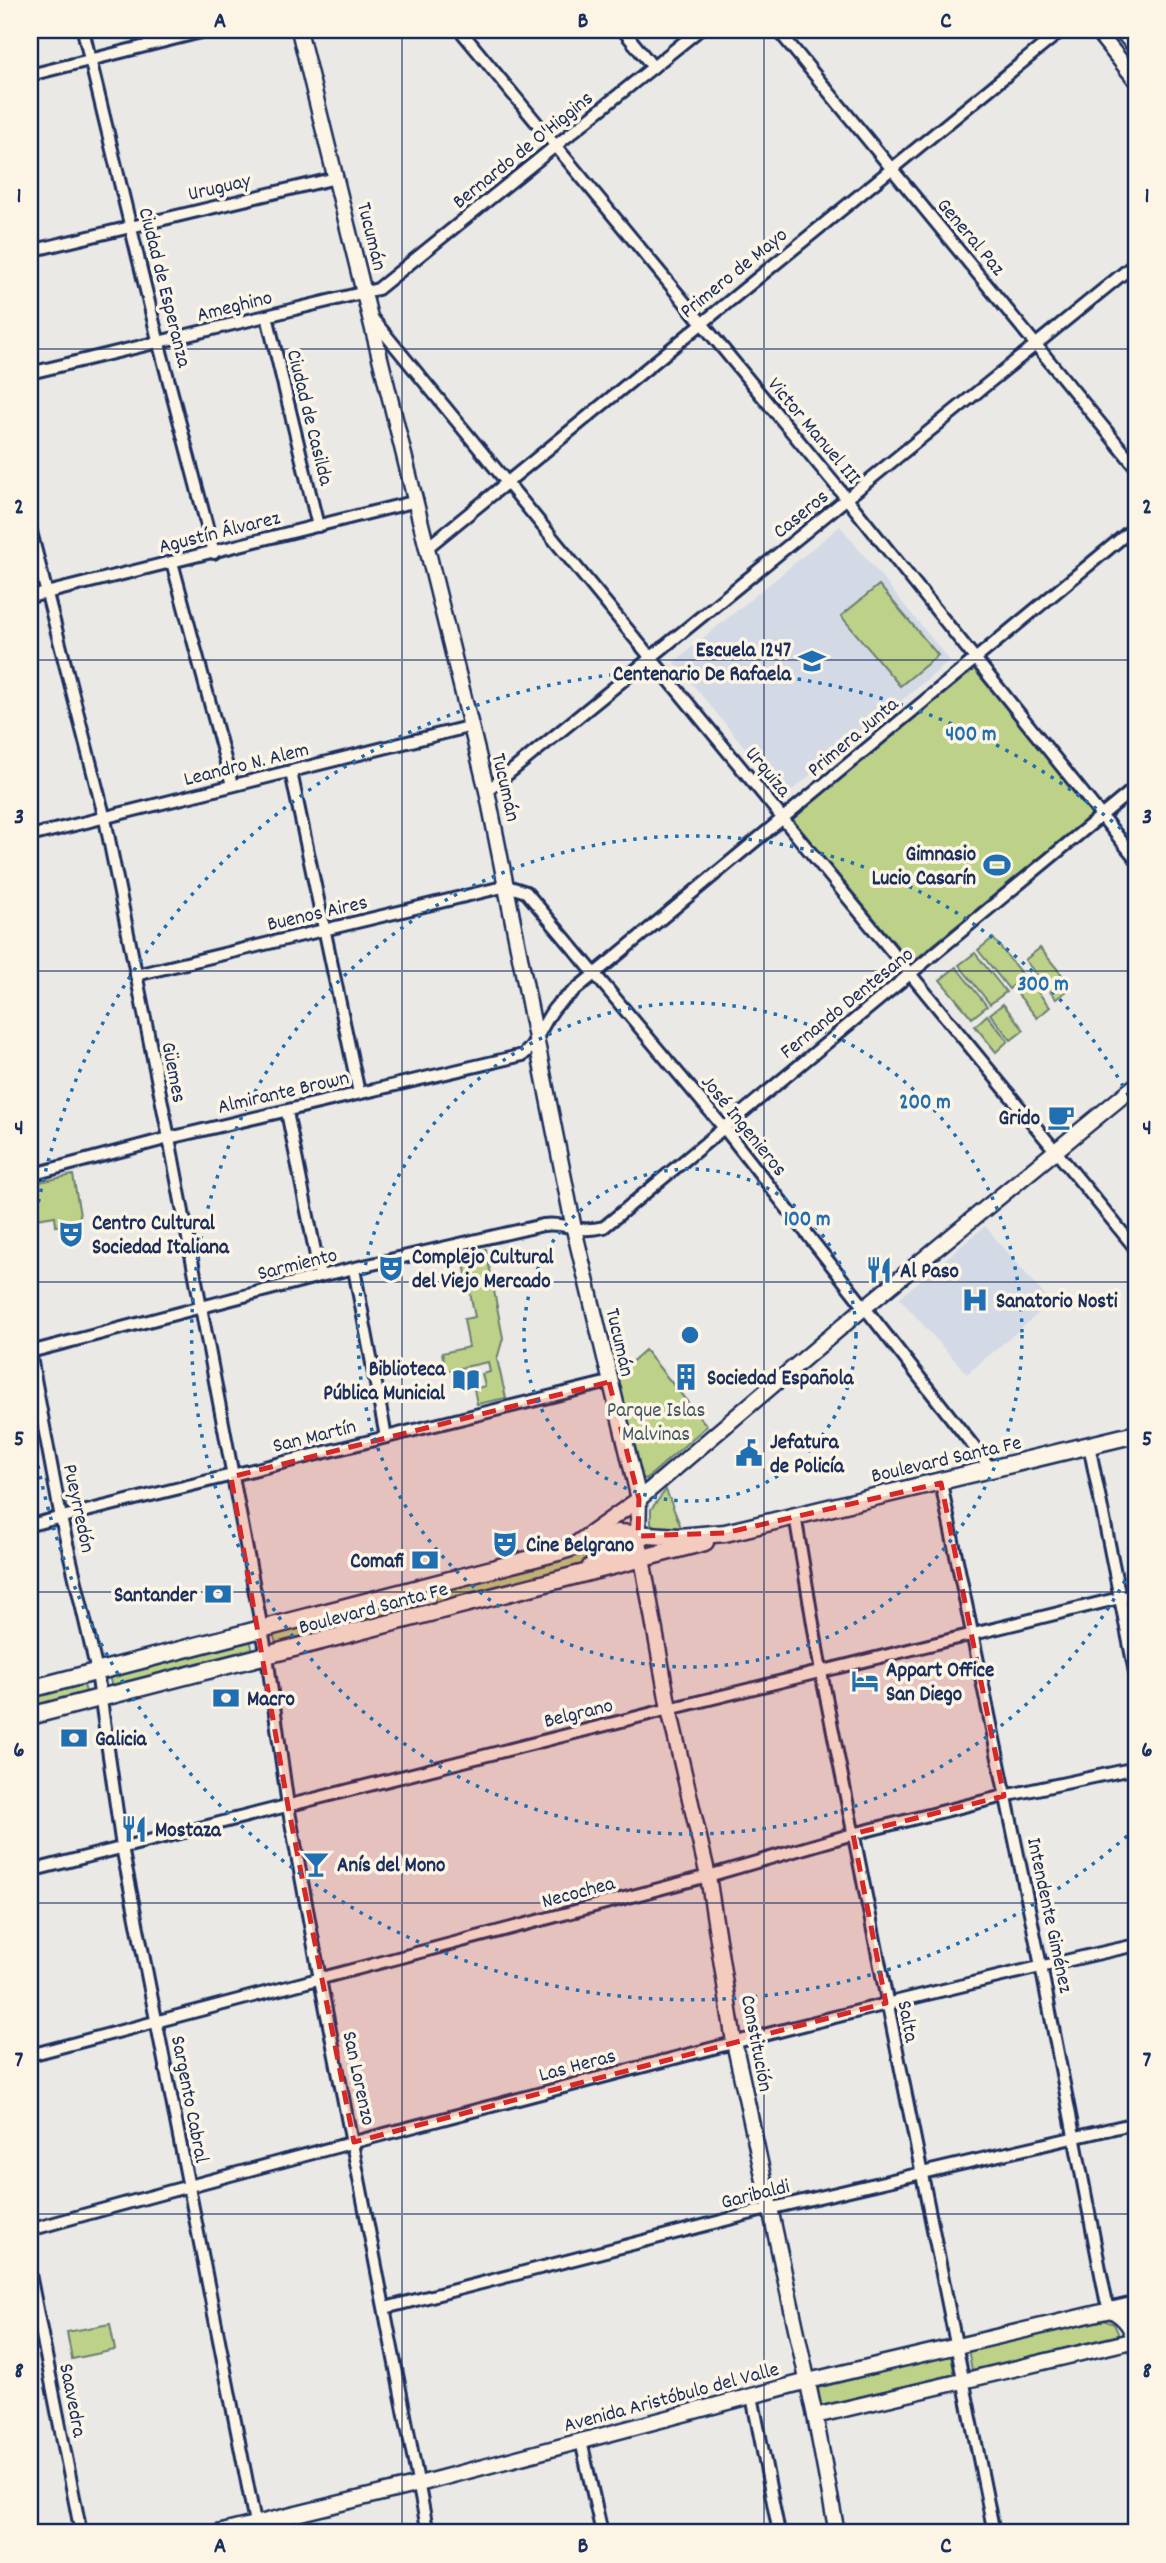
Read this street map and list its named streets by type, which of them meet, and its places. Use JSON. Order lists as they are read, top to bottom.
{
  "streets": {
    "main road": ["Boulevard Santa Fe"],
    "street": [
      "Bernardo de O'Higgins",
      "Uruguay",
      "Tucumán",
      "General Paz",
      "Primero de Mayo",
      "Ciudad de Esperanza",
      "Ameghino",
      "Ciudad de Casilda",
      "Victor Manuel III",
      "Caseros",
      "Agustín Álvarez",
      "Primera Junta",
      "Leandro N. Alem",
      "Urquiza",
      "Buenos Aires",
      "Fernando Dentesano",
      "Güemes",
      "Almirante Brown",
      "José Ingenieros",
      "Sarmiento",
      "San Martín",
      "Pueyrredón",
      "Belgrano",
      "Necochea",
      "Intendente Giménez",
      "Salta",
      "Constitución",
      "Las Heras",
      "San Lorenzo",
      "Sargento Cabral",
      "Garibaldi",
      "Avenida Aristóbulo del Valle",
      "Saavedra"
    ]
  },
  "crossings": [
    ["Bernardo de O'Higgins", "Tucumán"],
    ["Bernardo de O'Higgins", "Ameghino"],
    ["Bernardo de O'Higgins", "Victor Manuel III"],
    ["Uruguay", "Tucumán"],
    ["Uruguay", "Ciudad de Esperanza"],
    ["Tucumán", "Primero de Mayo"],
    ["Tucumán", "Ameghino"],
    ["Tucumán", "Caseros"],
    ["Tucumán", "Agustín Álvarez"],
    ["Tucumán", "Primera Junta"],
    ["Tucumán", "Leandro N. Alem"],
    ["Tucumán", "Urquiza"],
    ["Tucumán", "Buenos Aires"],
    ["Tucumán", "Fernando Dentesano"],
    ["Tucumán", "Almirante Brown"],
    ["Tucumán", "José Ingenieros"],
    ["Tucumán", "Sarmiento"],
    ["Tucumán", "San Martín"],
    ["Tucumán", "Boulevard Santa Fe"],
    ["Tucumán", "Constitución"],
    ["General Paz", "Primero de Mayo"],
    ["General Paz", "Caseros"],
    ["Primero de Mayo", "Victor Manuel III"],
    ["Primero de Mayo", "Urquiza"],
    ["Ciudad de Esperanza", "Ameghino"],
    ["Ciudad de Esperanza", "Agustín Álvarez"],
    ["Ameghino", "Ciudad de Casilda"],
    ["Ciudad de Casilda", "Agustín Álvarez"],
    ["Victor Manuel III", "Caseros"],
    ["Victor Manuel III", "Primera Junta"],
    ["Victor Manuel III", "Fernando Dentesano"],
    ["Caseros", "Urquiza"],
    ["Agustín Álvarez", "Güemes"],
    ["Primera Junta", "Urquiza"],
    ["Primera Junta", "Almirante Brown"],
    ["Primera Junta", "José Ingenieros"],
    ["Leandro N. Alem", "Güemes"],
    ["Urquiza", "Fernando Dentesano"],
    ["Buenos Aires", "Güemes"],
    ["Buenos Aires", "José Ingenieros"],
    ["Fernando Dentesano", "José Ingenieros"],
    ["Fernando Dentesano", "Sarmiento"],
    ["Güemes", "Almirante Brown"],
    ["Güemes", "Sarmiento"],
    ["Güemes", "San Martín"],
    ["Güemes", "Boulevard Santa Fe"],
    ["Güemes", "San Lorenzo"],
    ["José Ingenieros", "Boulevard Santa Fe"],
    ["Sarmiento", "Pueyrredón"],
    ["San Martín", "Pueyrredón"],
    ["Boulevard Santa Fe", "Pueyrredón"],
    ["Boulevard Santa Fe", "Intendente Giménez"],
    ["Boulevard Santa Fe", "Salta"],
    ["Boulevard Santa Fe", "Constitución"],
    ["Boulevard Santa Fe", "San Lorenzo"],
    ["Boulevard Santa Fe", "Sargento Cabral"],
    ["Pueyrredón", "Sargento Cabral"],
    ["Belgrano", "Intendente Giménez"],
    ["Belgrano", "Salta"],
    ["Belgrano", "Constitución"],
    ["Belgrano", "San Lorenzo"],
    ["Belgrano", "Sargento Cabral"],
    ["Necochea", "Intendente Giménez"],
    ["Necochea", "Salta"],
    ["Necochea", "Constitución"],
    ["Necochea", "San Lorenzo"],
    ["Necochea", "Sargento Cabral"],
    ["Intendente Giménez", "Las Heras"],
    ["Intendente Giménez", "Garibaldi"],
    ["Intendente Giménez", "Avenida Aristóbulo del Valle"],
    ["Salta", "Las Heras"],
    ["Salta", "Garibaldi"],
    ["Salta", "Avenida Aristóbulo del Valle"],
    ["Constitución", "Las Heras"],
    ["Constitución", "Garibaldi"],
    ["Constitución", "Avenida Aristóbulo del Valle"],
    ["Las Heras", "San Lorenzo"],
    ["Las Heras", "Sargento Cabral"],
    ["San Lorenzo", "Garibaldi"],
    ["San Lorenzo", "Avenida Aristóbulo del Valle"],
    ["Sargento Cabral", "Avenida Aristóbulo del Valle"]
  ],
  "parks": ["Parque Islas Malvinas"],
  "places": {
    "school or university": ["Escuela 1247 Centenario De Rafaela"],
    "sports": ["Gimnasio Lucio Casarín"],
    "cafe": ["Grido"],
    "theatre": ["Centro Cultural Sociedad Italiana", "Complejo Cultural del Viejo Mercado", "Cine Belgrano"],
    "restaurant": ["Al Paso", "Mostaza"],
    "hospital": ["Sanatorio Nosti"],
    "building": ["Sociedad Española"],
    "library": ["Biblioteca Pública Municial"],
    "public building": ["Jefatura de Policía"],
    "bank": [
      "Comafi",
      "Santander",
      "Macro",
      "Galicia"
    ],
    "hotel": ["Appart Office San Diego"],
    "bar": ["Anís del Mono"]
  },
  "grid": {
    "columns": ["A", "B", "C"],
    "rows": [
      "1",
      "2",
      "3",
      "4",
      "5",
      "6",
      "7",
      "8"
    ]
  },
  "rings": [
    "400 m",
    "300 m",
    "200 m",
    "100 m"
  ]
}
